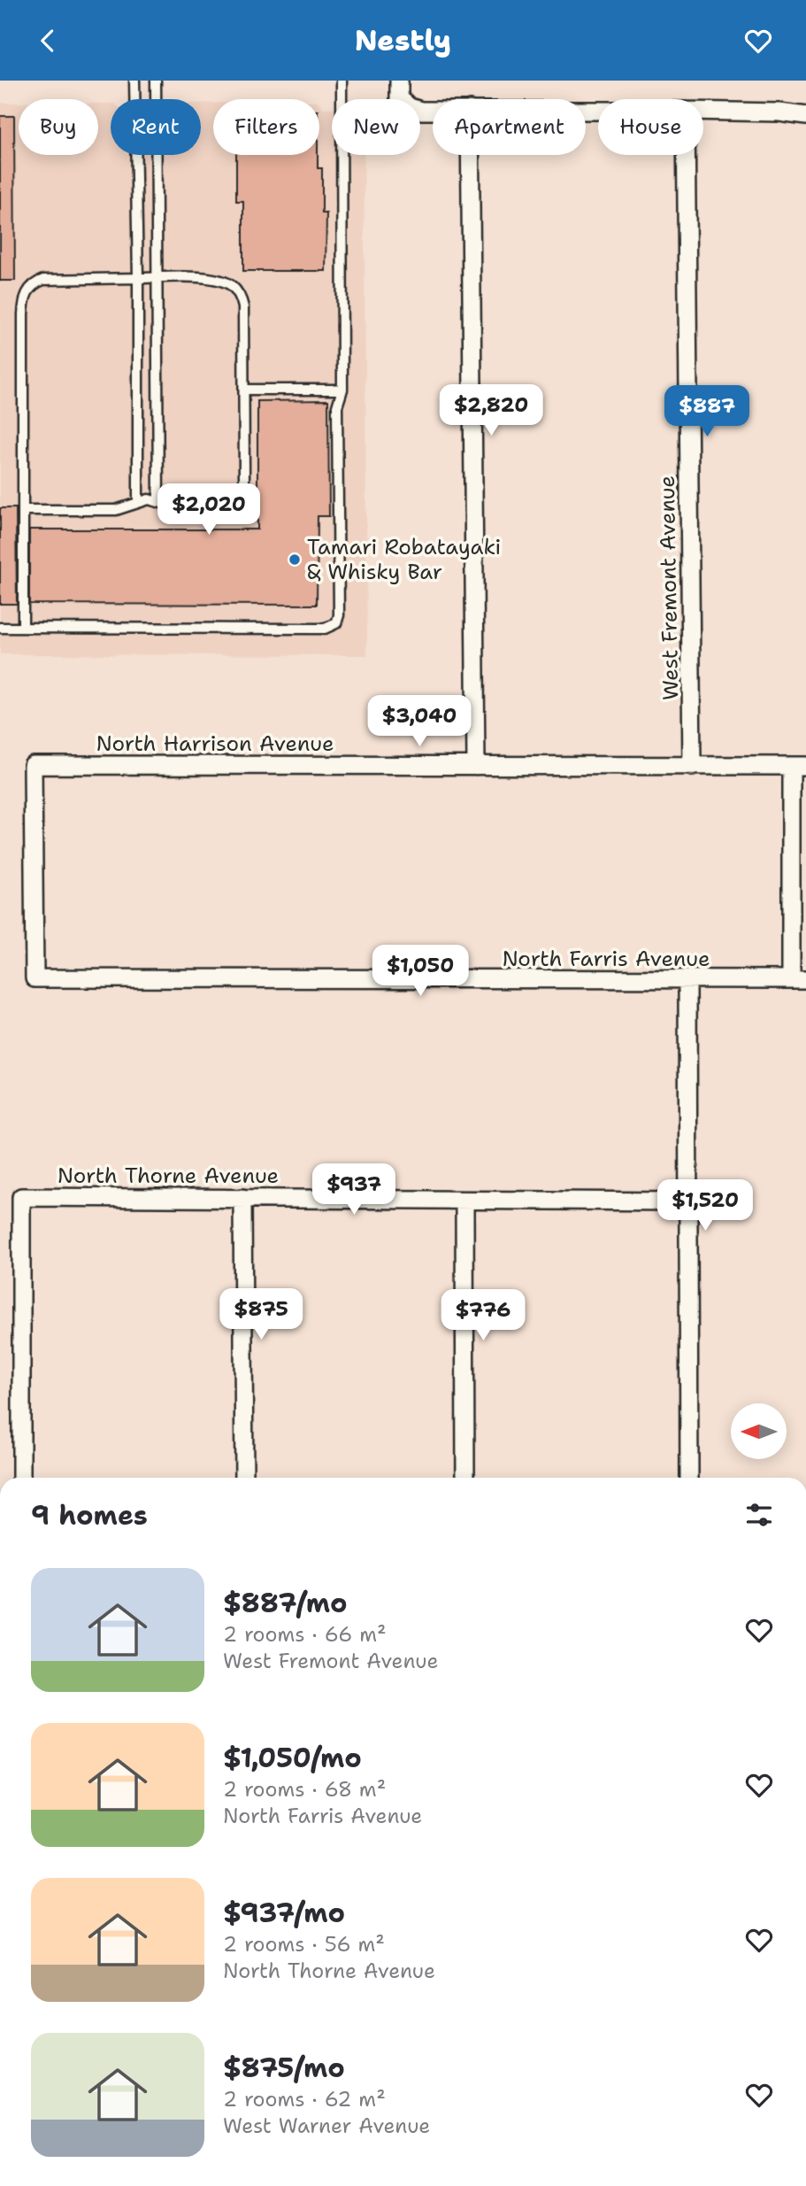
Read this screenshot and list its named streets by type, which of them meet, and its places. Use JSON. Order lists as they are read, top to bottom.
{
  "streets": {
    "street": [
      "West Fremont Avenue",
      "North Harrison Avenue",
      "North Farris Avenue",
      "North Thorne Avenue"
    ]
  },
  "crossings": [
    ["West Fremont Avenue", "North Harrison Avenue"],
    ["North Harrison Avenue", "North Farris Avenue"]
  ],
  "places": ["Tamari Robatayaki & Whisky Bar"],
  "north": "left",
  "page": {
    "header": "Nestly",
    "chip": [
      "Buy",
      "Rent",
      "Filters",
      "New",
      "Apartment",
      "House"
    ],
    "price": [
      "$2,820",
      "$887",
      "$2,020",
      "$3,040",
      "$1,050",
      "$937",
      "$1,520",
      "$875",
      "$776"
    ],
    "heading": "9 homes",
    "list": [
      {
        "name": "$887/mo",
        "note": "2 rooms · 66 m² · West Fremont Avenue"
      },
      {
        "name": "$1,050/mo",
        "note": "2 rooms · 68 m² · North Farris Avenue"
      },
      {
        "name": "$937/mo",
        "note": "2 rooms · 56 m² · North Thorne Avenue"
      },
      {
        "name": "$875/mo",
        "note": "2 rooms · 62 m² · West Warner Avenue"
      }
    ]
  }
}
